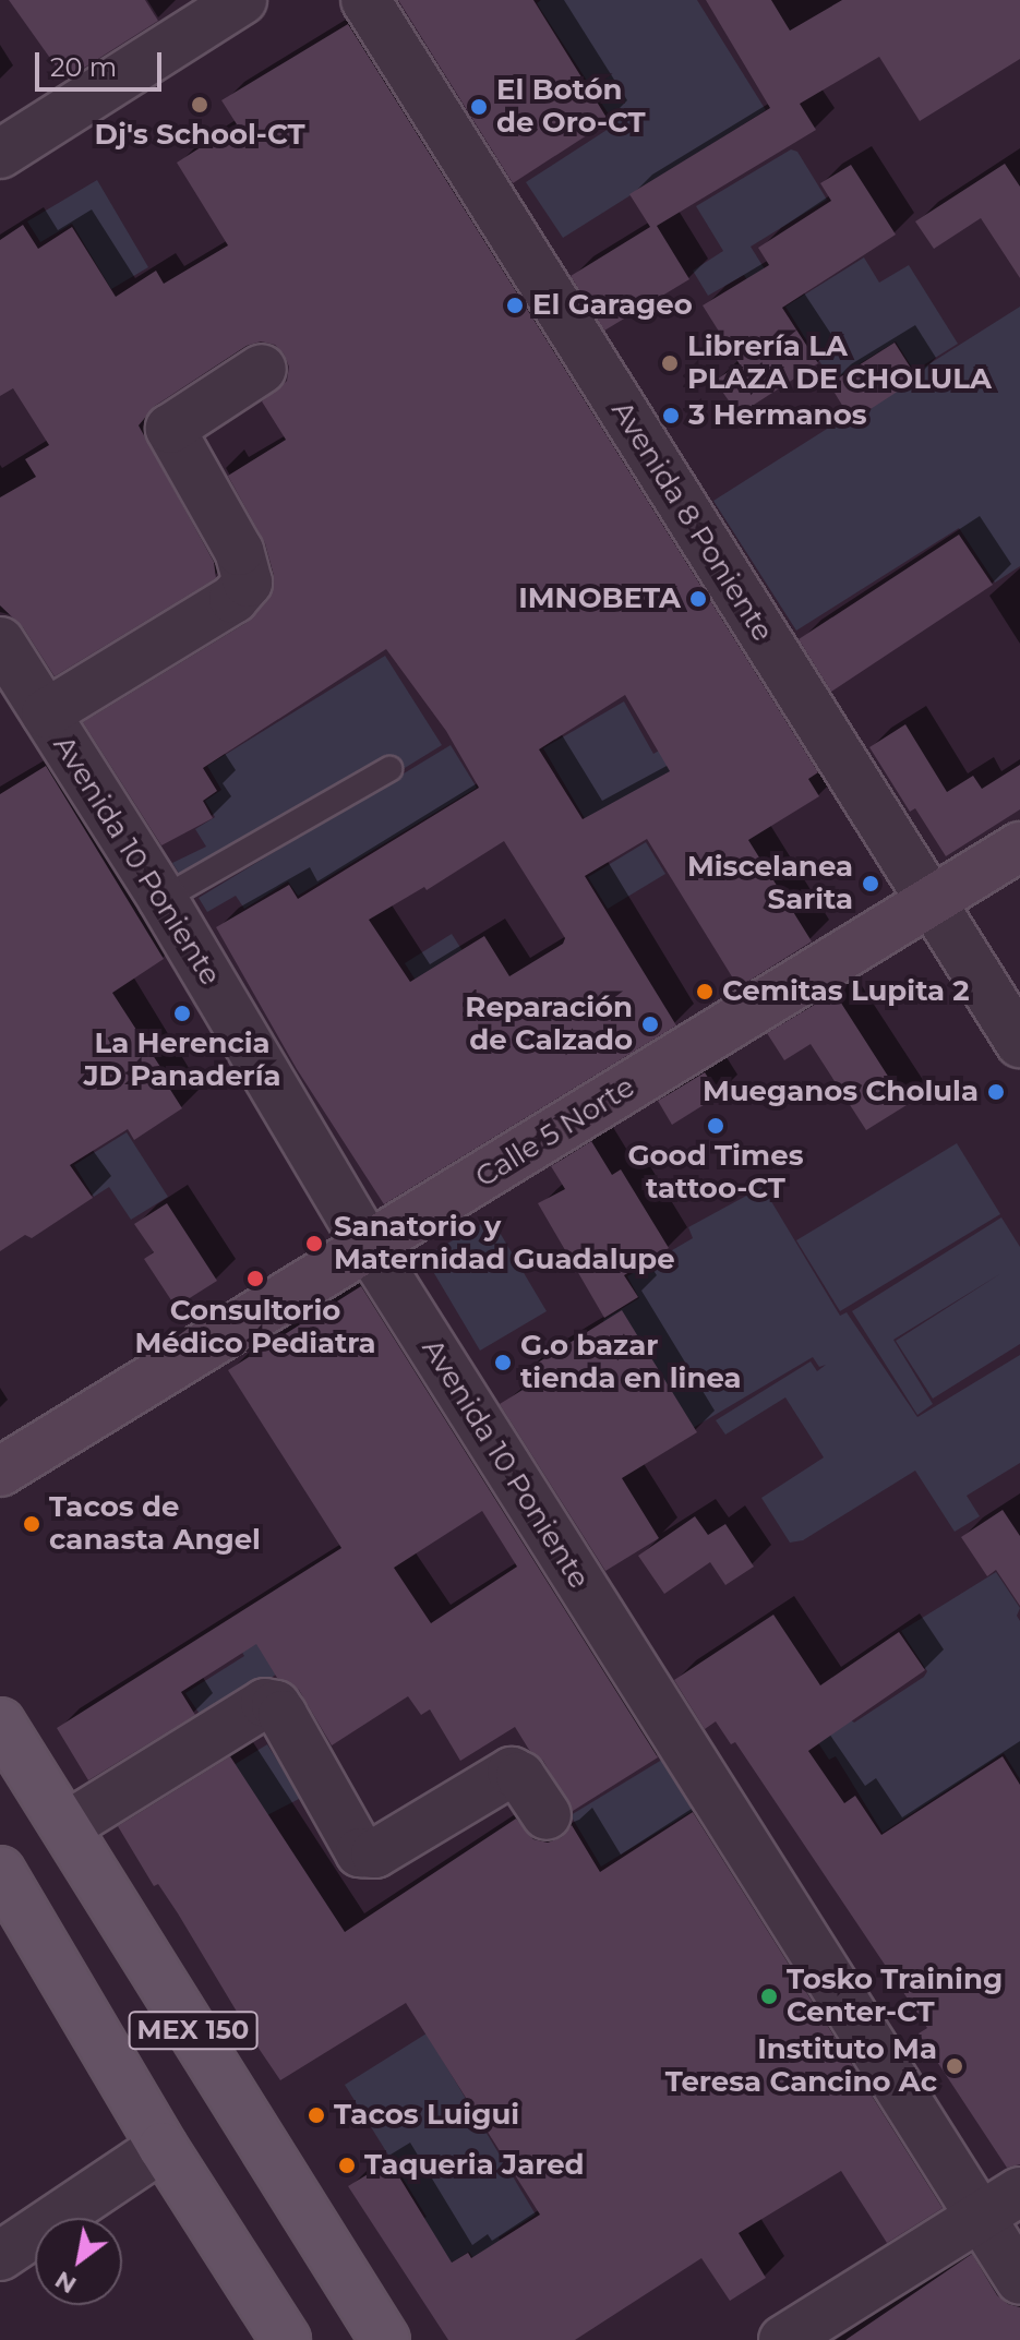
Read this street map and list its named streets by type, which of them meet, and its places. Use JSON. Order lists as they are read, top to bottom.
{
  "streets": {
    "main road": ["MEX 150"],
    "street": ["Avenida 8 Poniente", "Avenida 10 Poniente", "Calle 5 Norte"]
  },
  "crossings": [
    ["Avenida 8 Poniente", "Calle 5 Norte"],
    ["Avenida 10 Poniente", "Calle 5 Norte"]
  ],
  "places": [
    "Dj's School-CT",
    "El Botón de Oro-CT",
    "El Garageo",
    "Librería LA PLAZA DE CHOLULA",
    "3 Hermanos",
    "IMNOBETA",
    "Miscelanea Sarita",
    "Cemitas Lupita 2",
    "La Herencia JD Panadería",
    "Reparación de Calzado",
    "Mueganos Cholula",
    "Good Times tattoo-CT",
    "Sanatorio y Maternidad Guadalupe",
    "Consultorio Médico Pediatra",
    "G.o bazar tienda en linea",
    "Tacos de canasta Angel",
    "Tosko Training Center-CT",
    "Instituto Ma Teresa Cancino Ac",
    "Tacos Luigui",
    "Taqueria Jared"
  ],
  "scale_bar": "20 m",
  "north": "bottom left"
}
